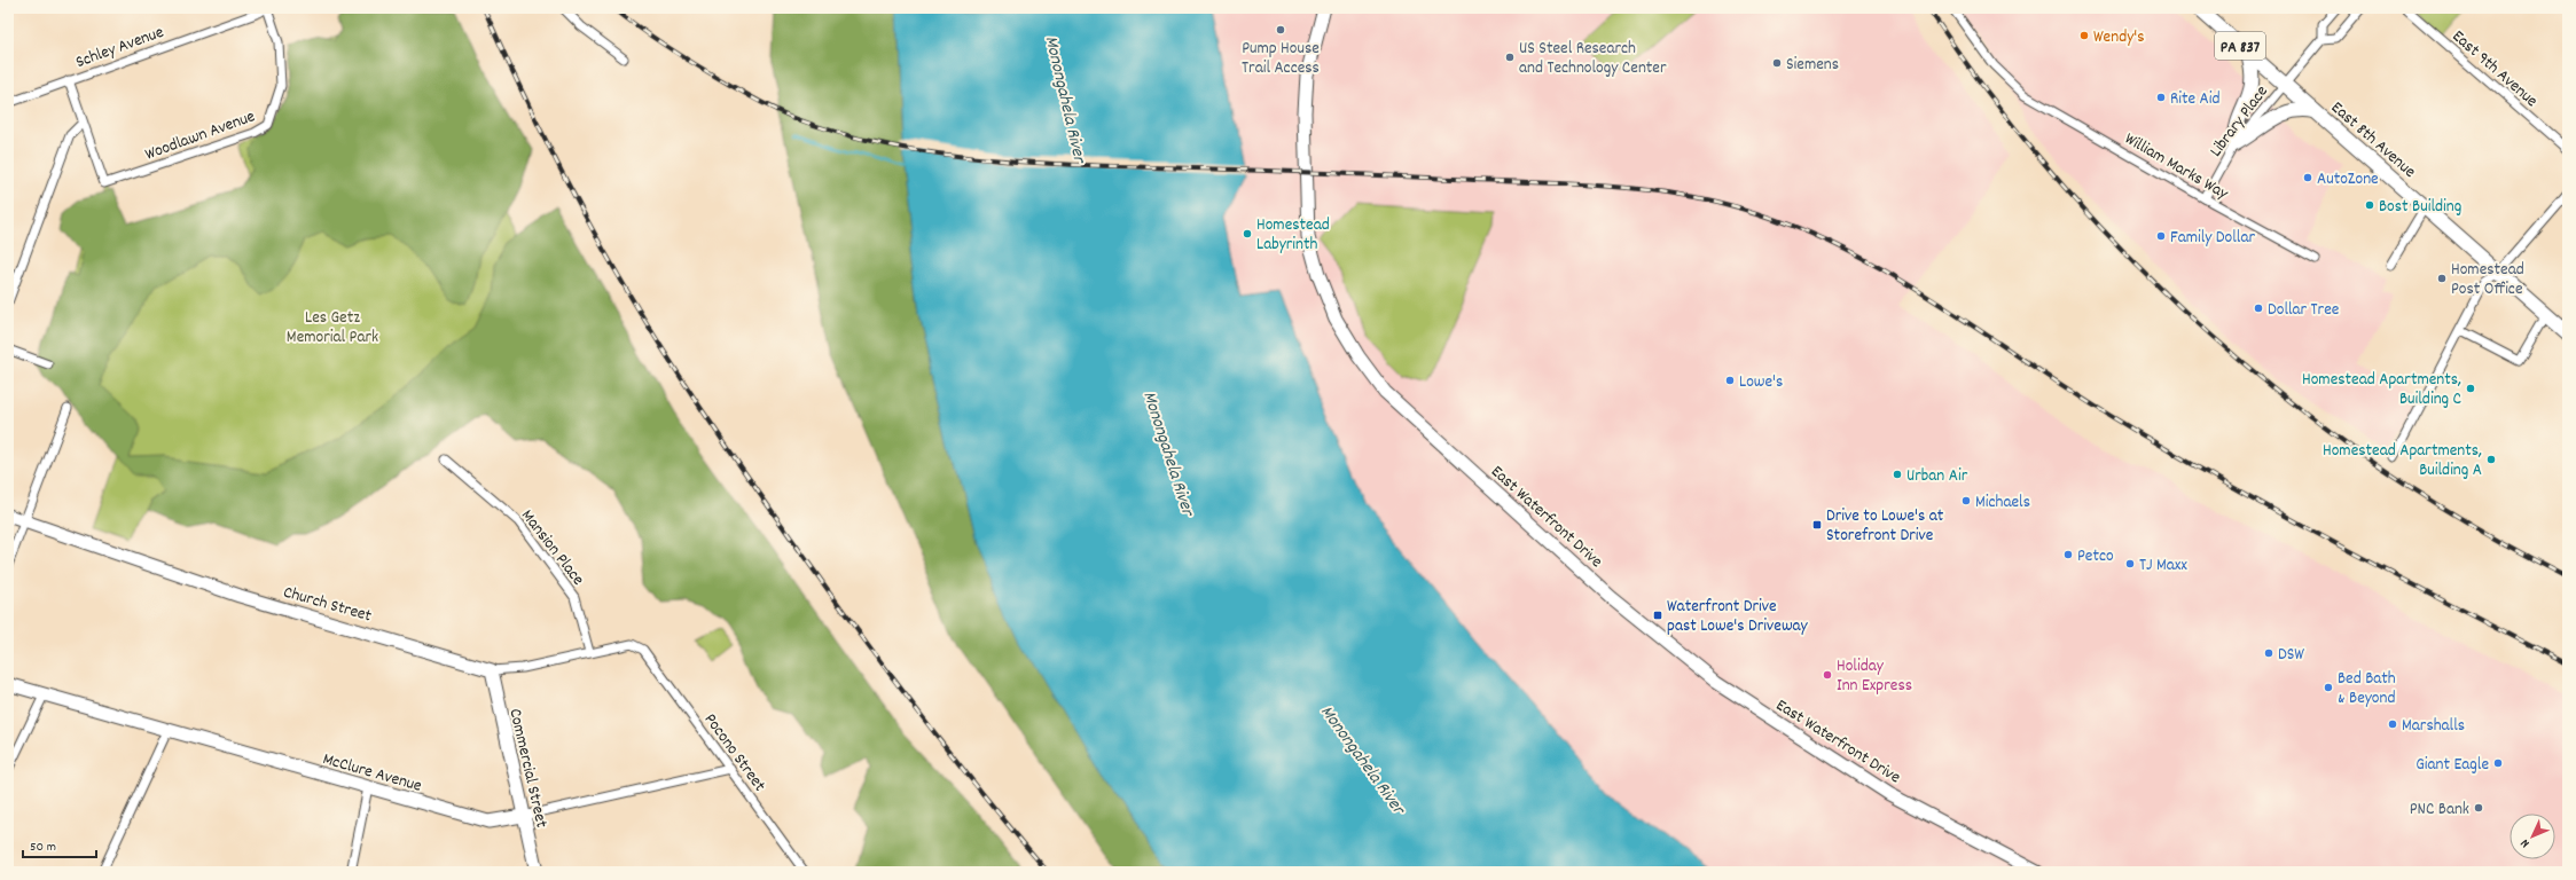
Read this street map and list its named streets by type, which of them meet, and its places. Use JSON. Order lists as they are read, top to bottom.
{
  "streets": {
    "main road": ["PA 837", "East 8th Avenue"],
    "street": [
      "Schley Avenue",
      "East 9th Avenue",
      "Library Place",
      "Woodlawn Avenue",
      "William Marks Way",
      "East Waterfront Drive",
      "Mansion Place",
      "Church Street",
      "Pocono Street",
      "Commercial Street",
      "McClure Avenue"
    ]
  },
  "crossings": [
    ["Schley Avenue", "Woodlawn Avenue"],
    ["Library Place", "East 8th Avenue"],
    ["Library Place", "William Marks Way"],
    ["Mansion Place", "Church Street"],
    ["Church Street", "Pocono Street"],
    ["Church Street", "Commercial Street"],
    ["Pocono Street", "McClure Avenue"],
    ["Commercial Street", "McClure Avenue"]
  ],
  "water": ["Monongahela River"],
  "parks": ["Les Getz Memorial Park"],
  "places": {
    "other": [
      "Pump House Trail Access",
      "Wendy's",
      "US Steel Research and Technology Center",
      "Siemens",
      "Rite Aid",
      "AutoZone",
      "Bost Building",
      "Homestead Labyrinth",
      "Family Dollar",
      "Homestead Post Office",
      "Dollar Tree",
      "Lowe's",
      "Homestead Apartments, Building C",
      "Homestead Apartments, Building A",
      "Urban Air",
      "Michaels",
      "Petco",
      "TJ Maxx",
      "DSW",
      "Holiday Inn Express",
      "Bed Bath & Beyond",
      "Marshalls",
      "Giant Eagle",
      "PNC Bank"
    ],
    "transit": ["Drive to Lowe's at Storefront Drive", "Waterfront Drive past Lowe's Driveway"]
  },
  "scale_bar": "50 m",
  "north": "bottom left"
}
